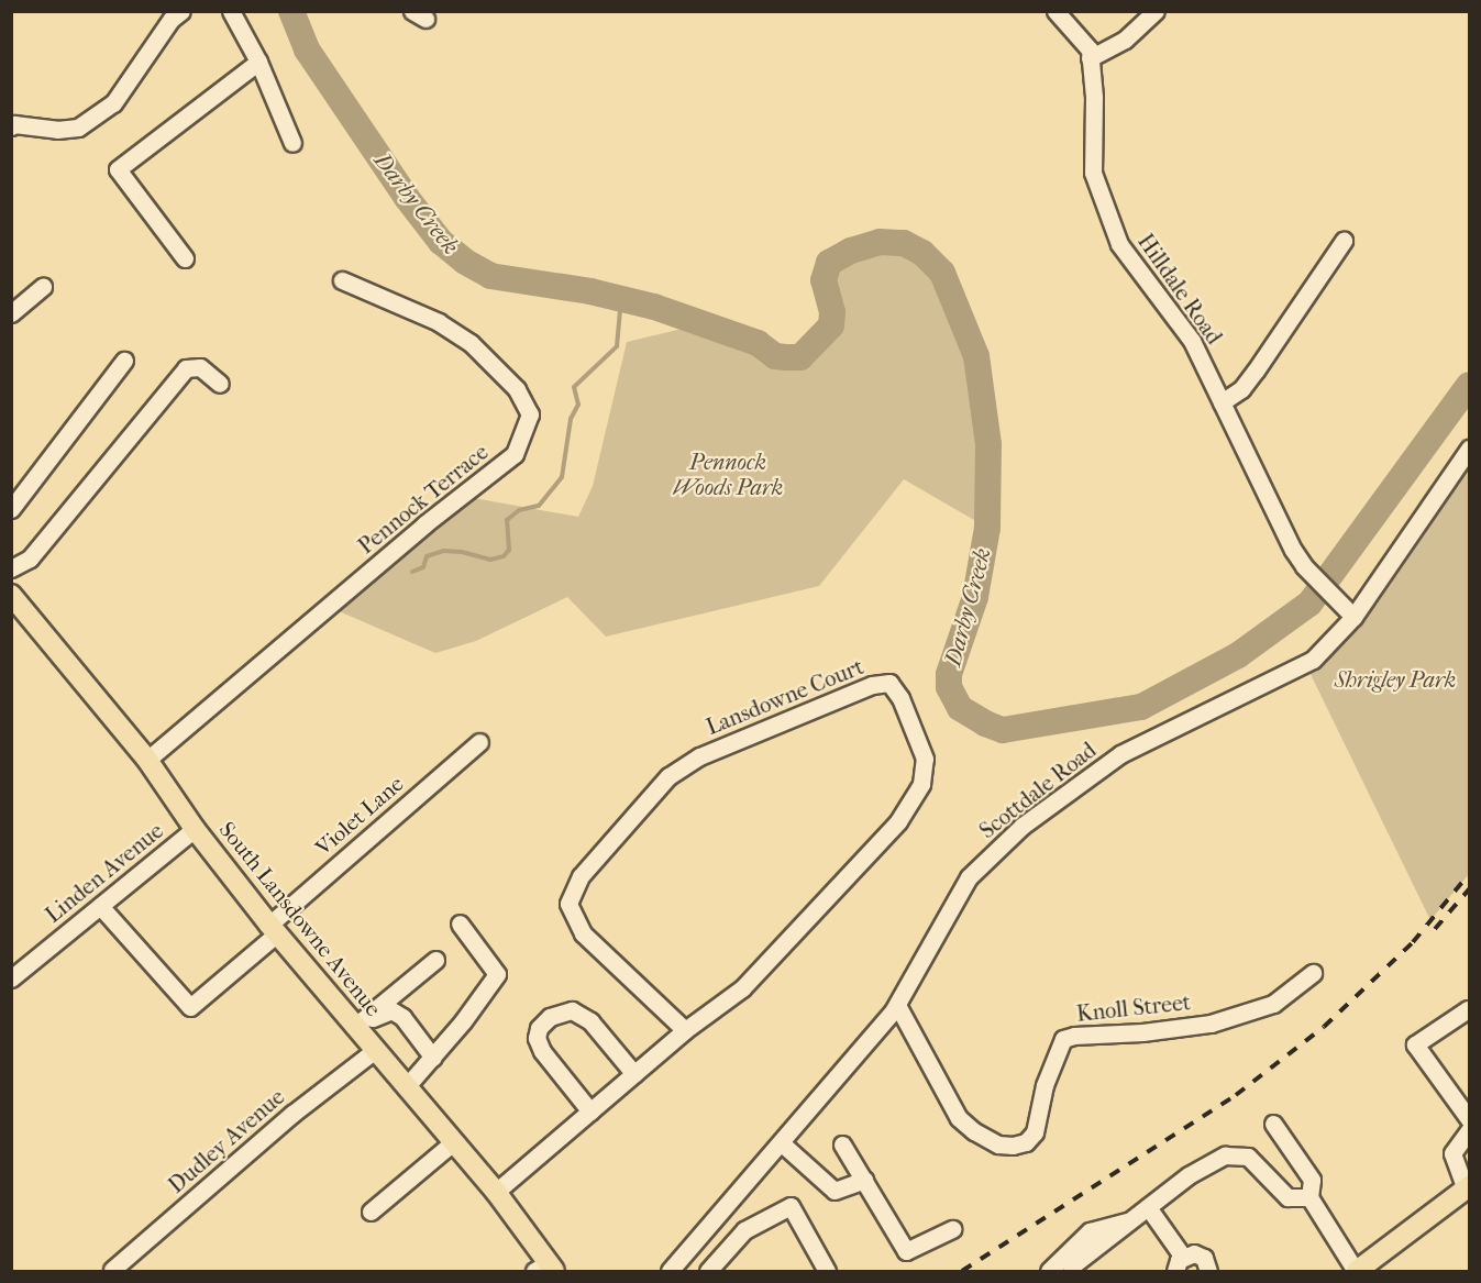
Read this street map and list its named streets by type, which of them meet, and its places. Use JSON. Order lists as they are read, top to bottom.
{
  "streets": {
    "main road": ["South Lansdowne Avenue"],
    "street": [
      "Hilldale Road",
      "Pennock Terrace",
      "Lansdowne Court",
      "Scottdale Road",
      "Violet Lane",
      "Linden Avenue",
      "Knoll Street",
      "Dudley Avenue"
    ]
  },
  "crossings": [
    ["Hilldale Road", "Scottdale Road"],
    ["Pennock Terrace", "South Lansdowne Avenue"],
    ["Lansdowne Court", "South Lansdowne Avenue"],
    ["Scottdale Road", "Knoll Street"],
    ["Violet Lane", "Linden Avenue"],
    ["Violet Lane", "South Lansdowne Avenue"],
    ["Linden Avenue", "South Lansdowne Avenue"],
    ["South Lansdowne Avenue", "Dudley Avenue"]
  ],
  "water": ["Darby Creek"],
  "parks": ["Pennock Woods Park", "Shrigley Park"]
}
